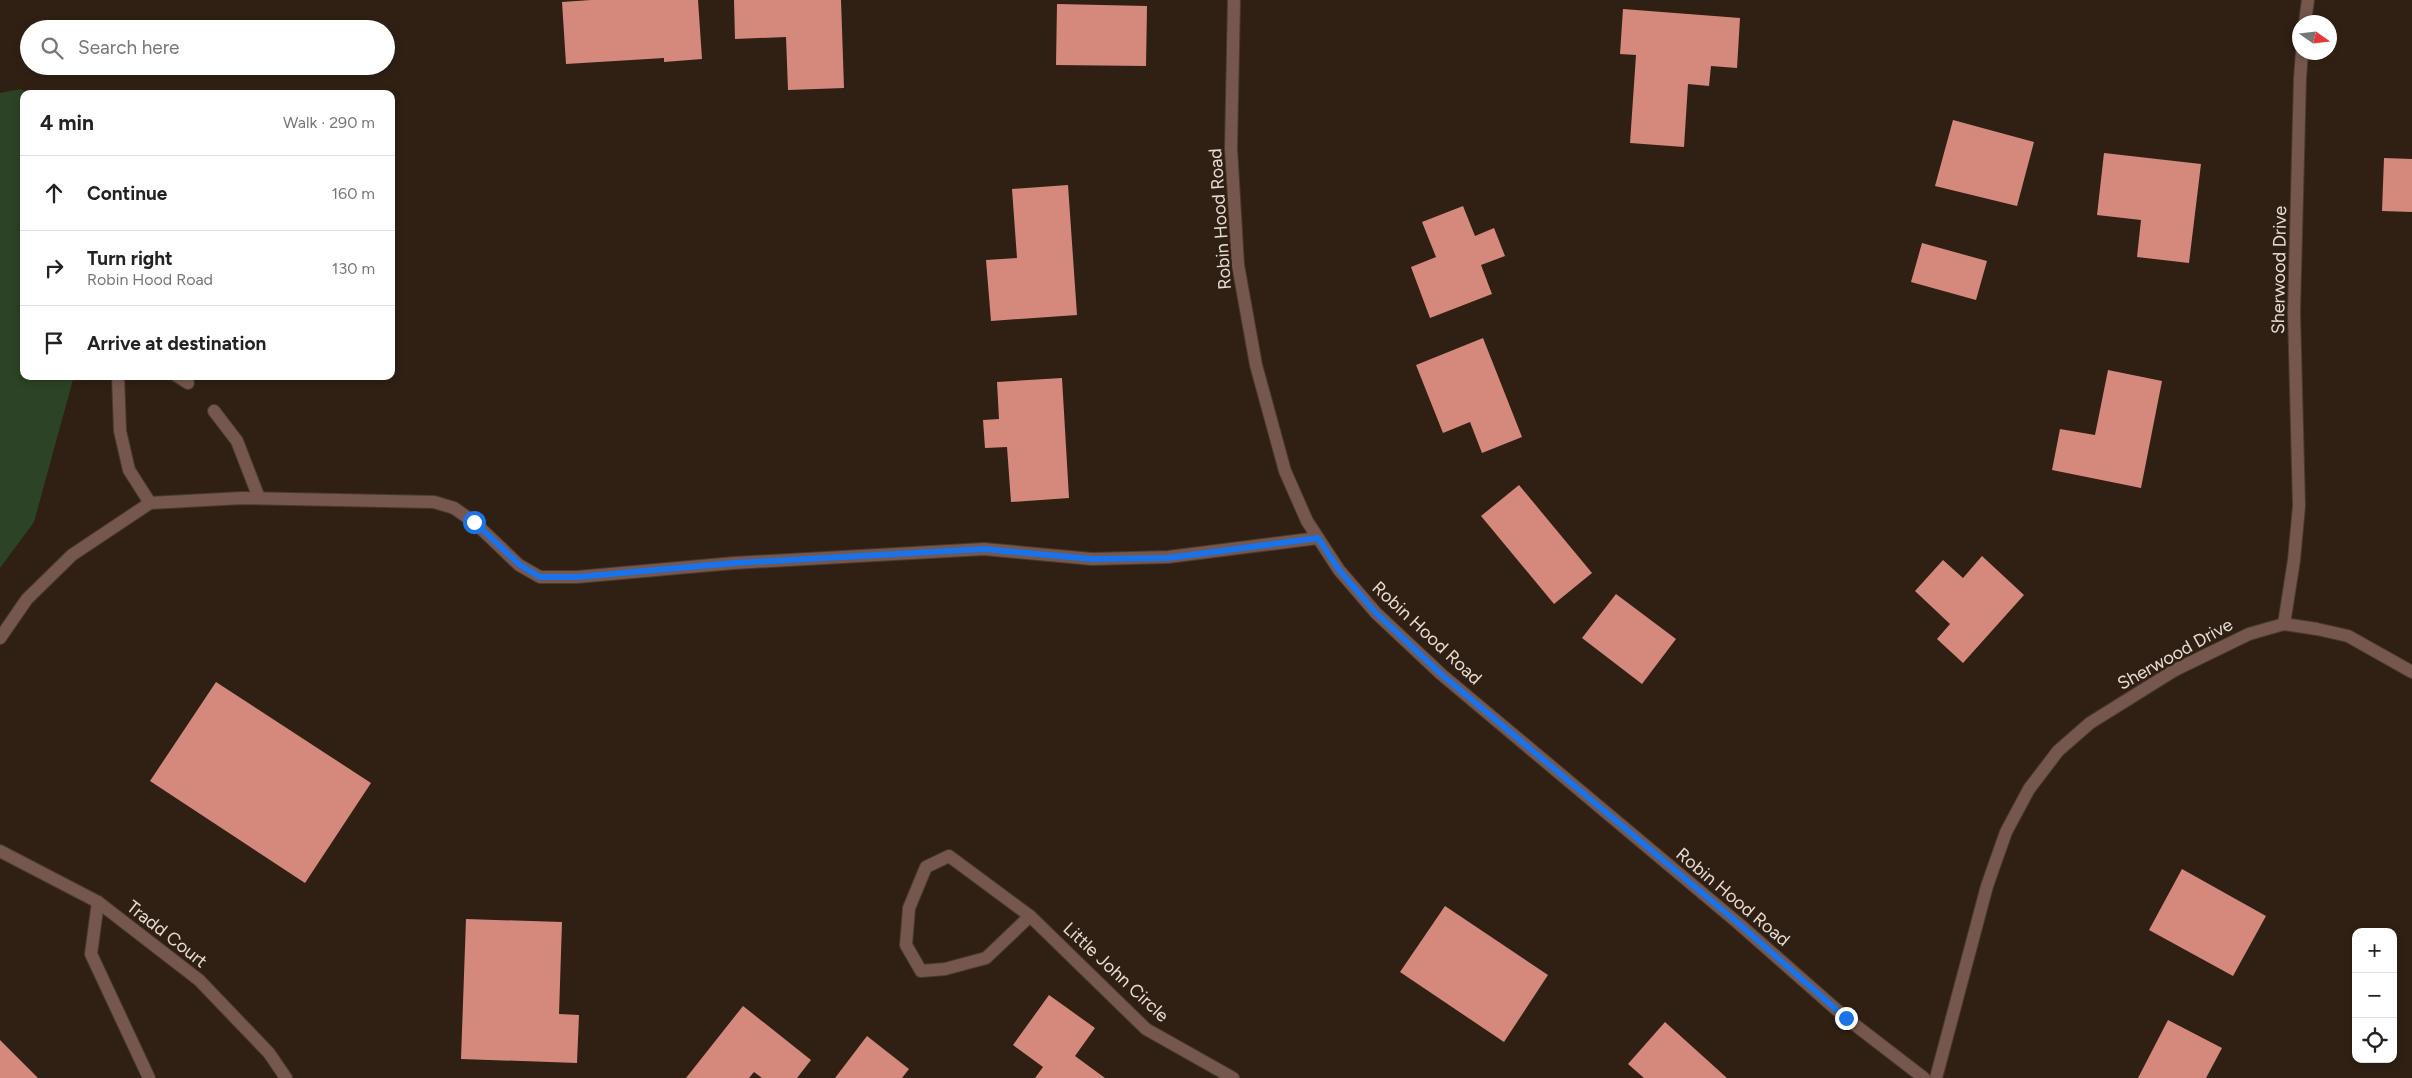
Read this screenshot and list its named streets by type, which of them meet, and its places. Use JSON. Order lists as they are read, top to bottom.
{
  "streets": {
    "street": [
      "Robin Hood Road",
      "Sherwood Drive",
      "Tradd Court",
      "Little John Circle"
    ]
  },
  "north": "right",
  "page": {
    "search": "Search here",
    "heading": ["4 min", "Walk · 290 m"],
    "list": [
      ["Continue", "160 m"],
      ["Turn right", "Robin Hood Road", "130 m"],
      "Arrive at destination"
    ],
    "map_buttons": ["+", "−"]
  }
}
